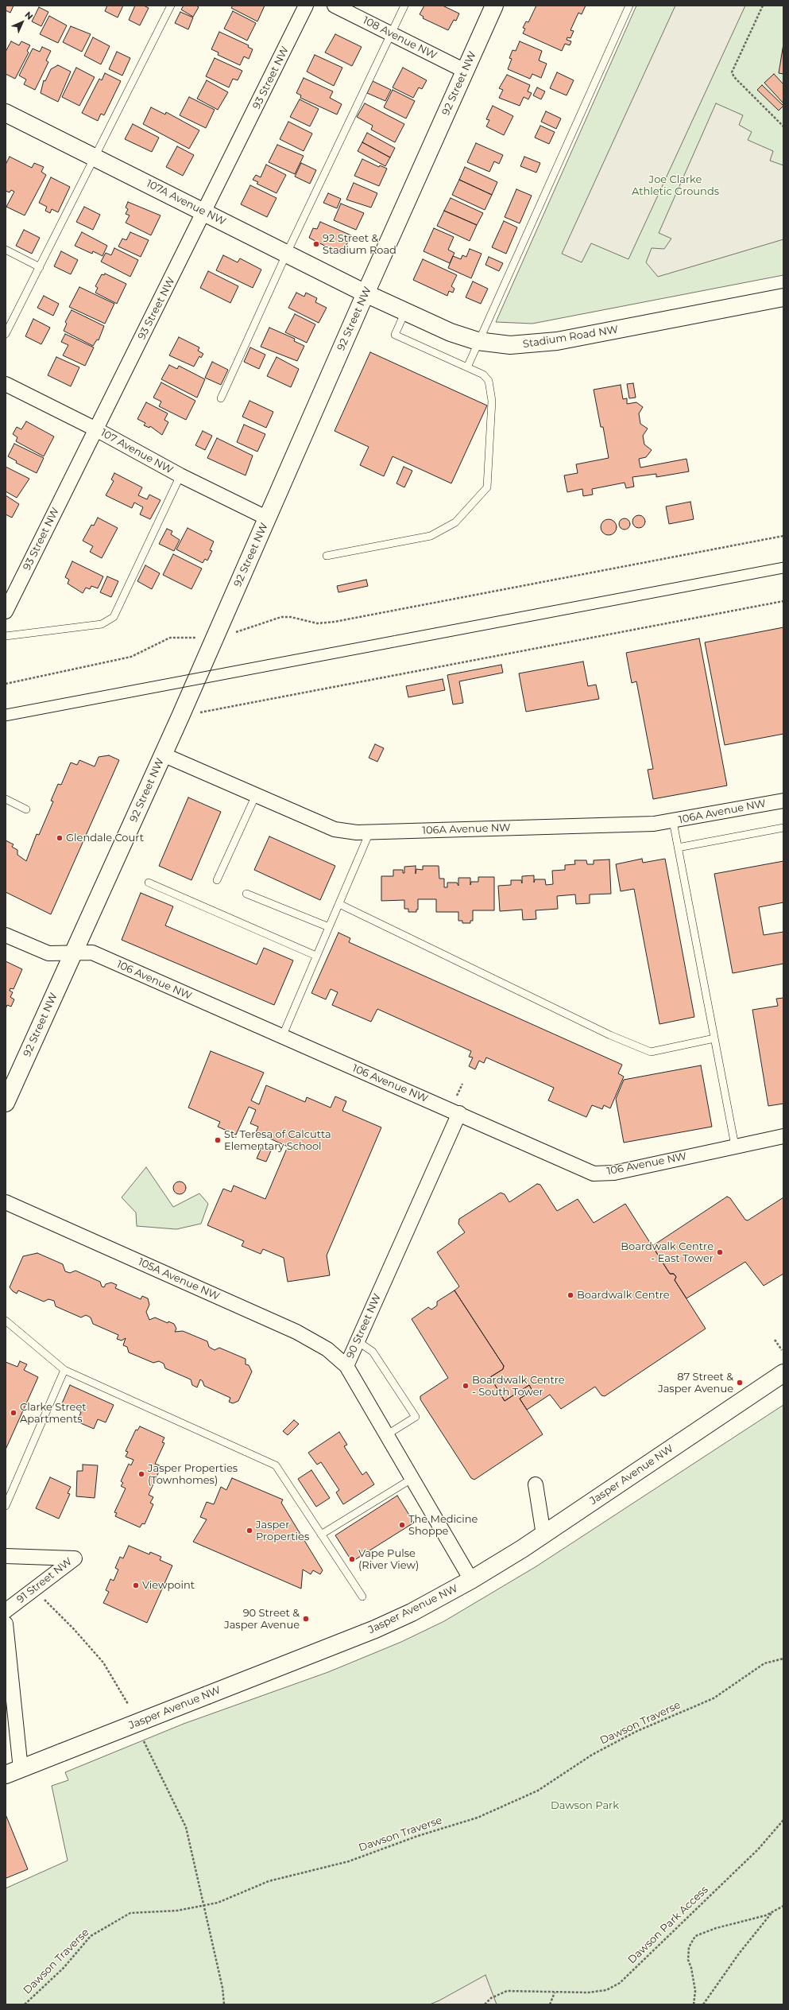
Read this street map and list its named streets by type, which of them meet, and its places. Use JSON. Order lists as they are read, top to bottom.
{
  "streets": {
    "main road": [
      "92 Street NW",
      "107A Avenue NW",
      "Stadium Road NW",
      "Jasper Avenue NW"
    ],
    "street": [
      "108 Avenue NW",
      "93 Street NW",
      "107 Avenue NW",
      "106A Avenue NW",
      "106 Avenue NW",
      "105A Avenue NW",
      "90 Street NW",
      "91 Street NW"
    ],
    "path": ["Dawson Traverse", "Dawson Park Access"]
  },
  "crossings": [
    ["108 Avenue NW", "92 Street NW"],
    ["93 Street NW", "107A Avenue NW"],
    ["93 Street NW", "107 Avenue NW"],
    ["92 Street NW", "107A Avenue NW"],
    ["92 Street NW", "Stadium Road NW"],
    ["92 Street NW", "107 Avenue NW"],
    ["92 Street NW", "106A Avenue NW"],
    ["92 Street NW", "106 Avenue NW"],
    ["107A Avenue NW", "Stadium Road NW"],
    ["106 Avenue NW", "90 Street NW"],
    ["105A Avenue NW", "90 Street NW"],
    ["90 Street NW", "Jasper Avenue NW"]
  ],
  "parks": ["Joe Clarke Athletic Grounds", "Dawson Park"],
  "places": [
    "92 Street & Stadium Road",
    "Glendale Court",
    "St. Teresa of Calcutta Elementary School",
    "Boardwalk Centre - East Tower",
    "Boardwalk Centre",
    "87 Street & Jasper Avenue",
    "Boardwalk Centre - South Tower",
    "Clarke Street Apartments",
    "Jasper Properties (Townhomes)",
    "The Medicine Shoppe",
    "Jasper Properties",
    "Vape Pulse (River View)",
    "Viewpoint",
    "90 Street & Jasper Avenue"
  ],
  "north": "top right"
}
